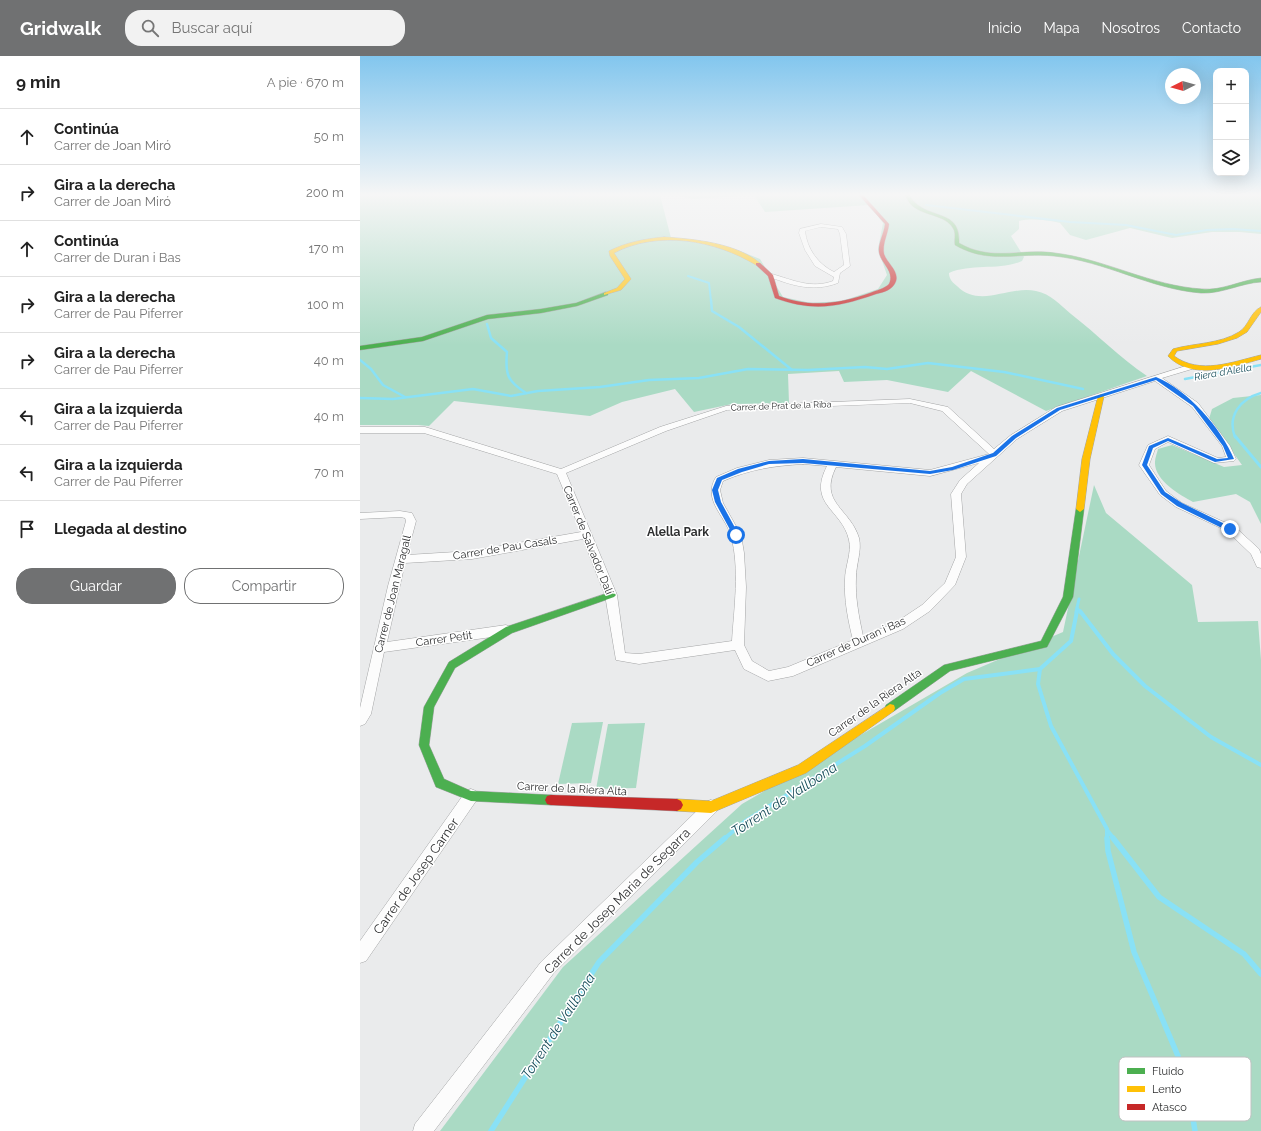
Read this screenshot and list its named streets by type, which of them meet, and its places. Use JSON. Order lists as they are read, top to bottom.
{
  "streets": {
    "main road": ["Carrer de la Riera Alta"],
    "street": [
      "Carrer de Prat de la Riba",
      "Carrer de Salvador Dalí",
      "Carrer de Pau Casals",
      "Carrer de Joan Maragall",
      "Carrer Petit",
      "Carrer de Duran i Bas",
      "Carrer de Josep Carner",
      "Carrer de Josep Maria de Segarra"
    ]
  },
  "crossings": [
    ["Carrer de Prat de la Riba", "Carrer de Salvador Dalí"],
    ["Carrer de Prat de la Riba", "Carrer de Duran i Bas"],
    ["Carrer de Salvador Dalí", "Carrer de Pau Casals"],
    ["Carrer de Salvador Dalí", "Carrer de Duran i Bas"],
    ["Carrer de Pau Casals", "Carrer de Joan Maragall"],
    ["Carrer de Joan Maragall", "Carrer Petit"],
    ["Carrer de Duran i Bas", "Carrer de la Riera Alta"],
    ["Carrer de la Riera Alta", "Carrer de Josep Carner"],
    ["Carrer de la Riera Alta", "Carrer de Josep Maria de Segarra"]
  ],
  "districts": ["Alella Park"],
  "water": ["Riera d'Alella", "Torrent de Vallbona"],
  "legend": ["Fluido", "Lento", "Atasco"],
  "north": "left",
  "page": {
    "header": "Gridwalk",
    "search": "Buscar aquí",
    "nav": [
      "Inicio",
      "Mapa",
      "Nosotros",
      "Contacto"
    ],
    "heading": ["9 min", "A pie · 670 m"],
    "map_buttons": ["+", "−"],
    "list": [
      ["Continúa", "Carrer de Joan Miró", "50 m"],
      ["Gira a la derecha", "Carrer de Joan Miró", "200 m"],
      ["Continúa", "Carrer de Duran i Bas", "170 m"],
      ["Gira a la derecha", "Carrer de Pau Piferrer", "100 m"],
      ["Gira a la derecha", "Carrer de Pau Piferrer", "40 m"],
      ["Gira a la izquierda", "Carrer de Pau Piferrer", "40 m"],
      ["Gira a la izquierda", "Carrer de Pau Piferrer", "70 m"],
      "Llegada al destino"
    ],
    "buttons": ["Guardar", "Compartir"]
  }
}
